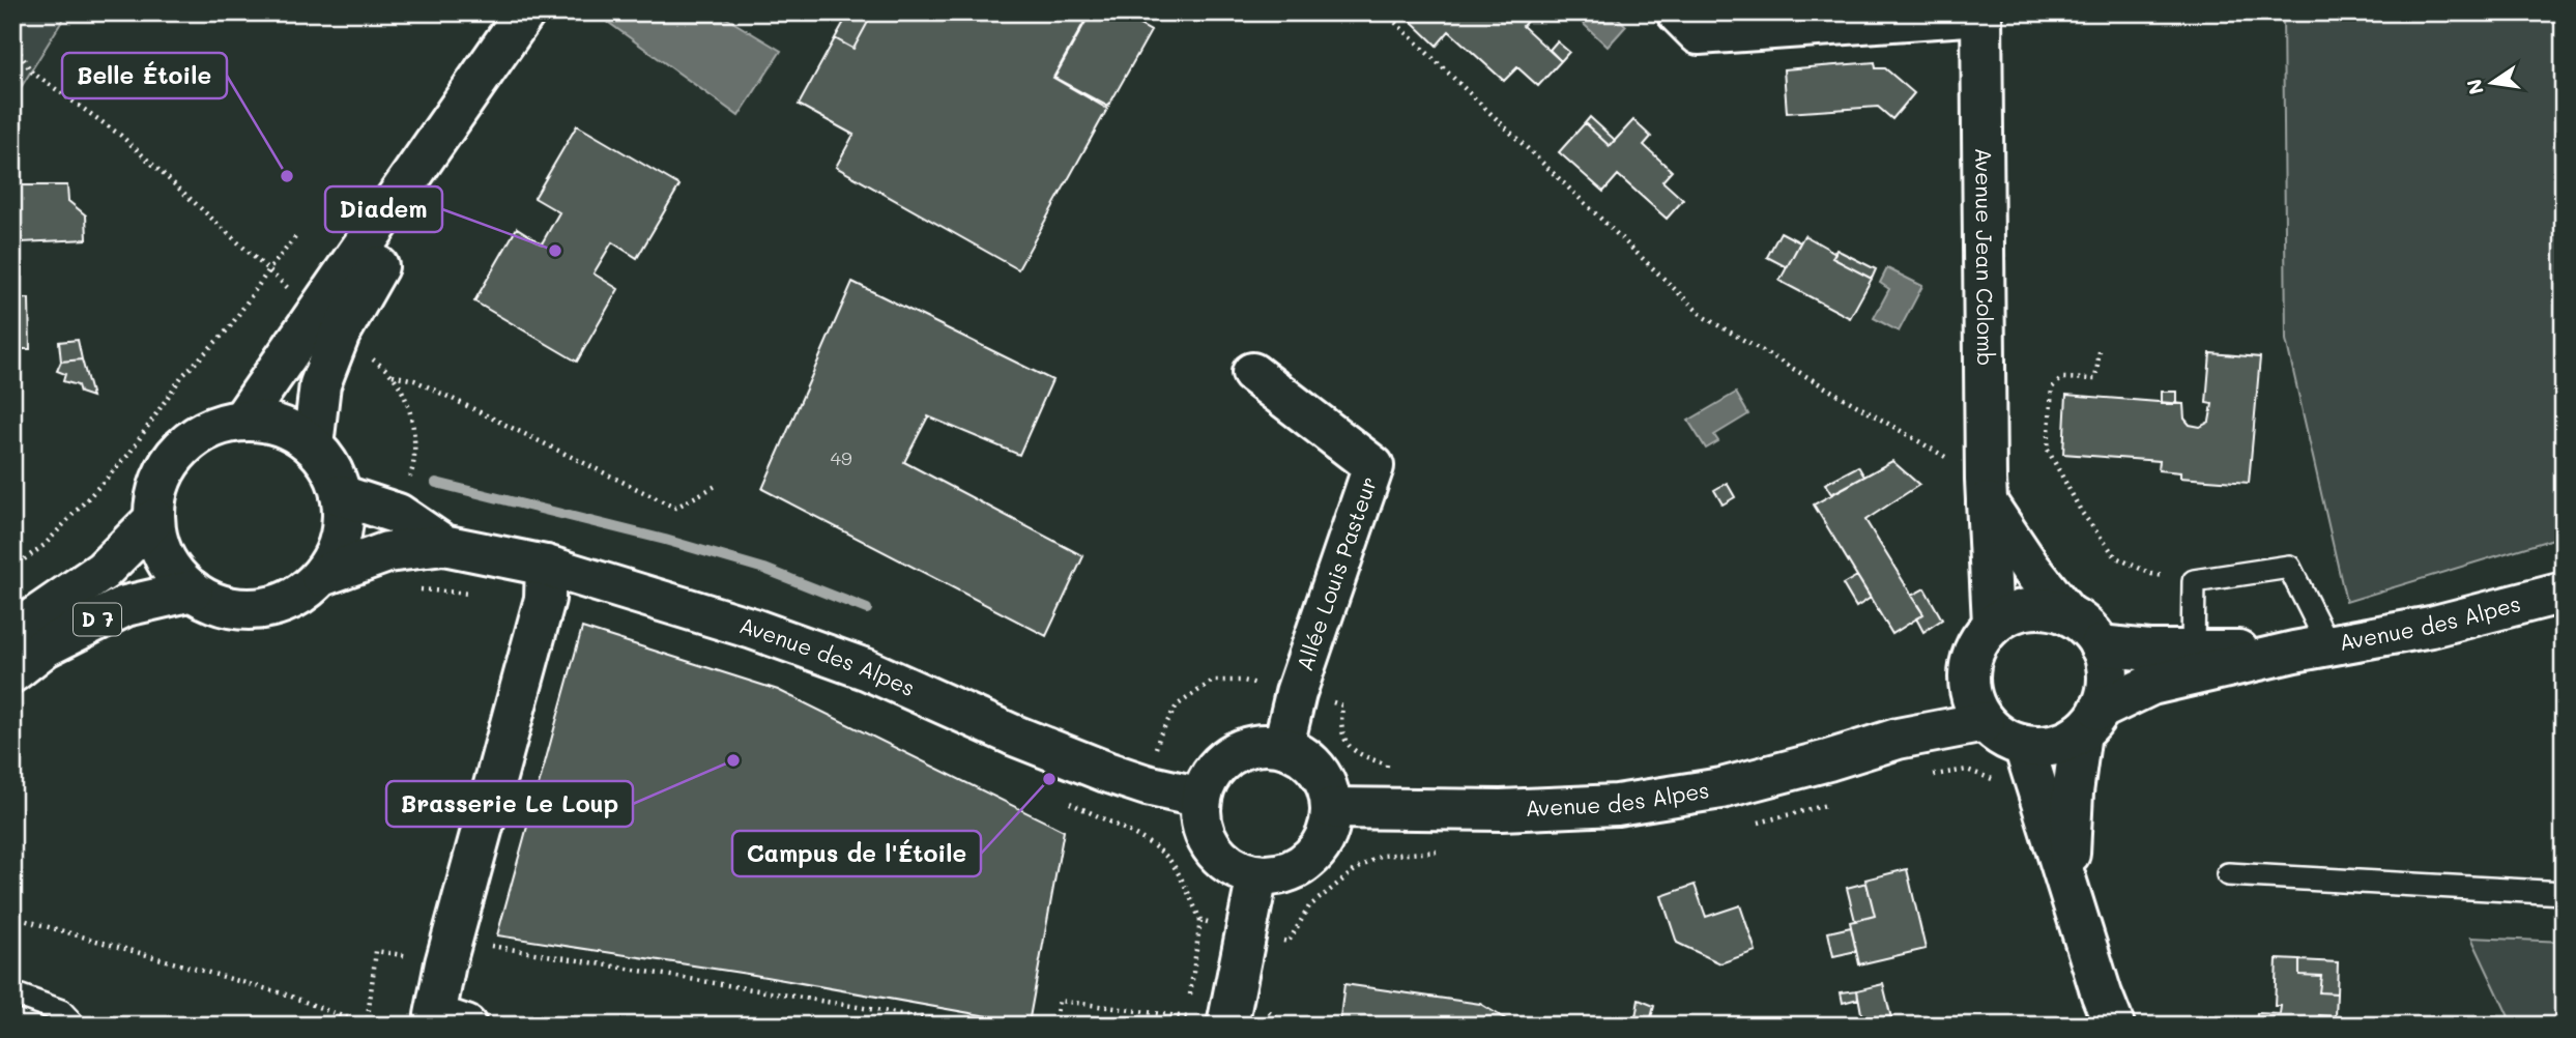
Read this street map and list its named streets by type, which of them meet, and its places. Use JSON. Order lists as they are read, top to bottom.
{
  "streets": {
    "main road": [
      "Avenue Jean Colomb",
      "Allée Louis Pasteur",
      "D 7",
      "Avenue des Alpes"
    ]
  },
  "crossings": [
    ["Avenue Jean Colomb", "Avenue des Alpes"],
    ["Allée Louis Pasteur", "Avenue des Alpes"],
    ["D 7", "Avenue des Alpes"]
  ],
  "places": [
    "Belle Étoile",
    "Diadem",
    "Brasserie Le Loup",
    "Campus de l'Étoile"
  ],
  "house_numbers": ["49"],
  "north": "left"
}
